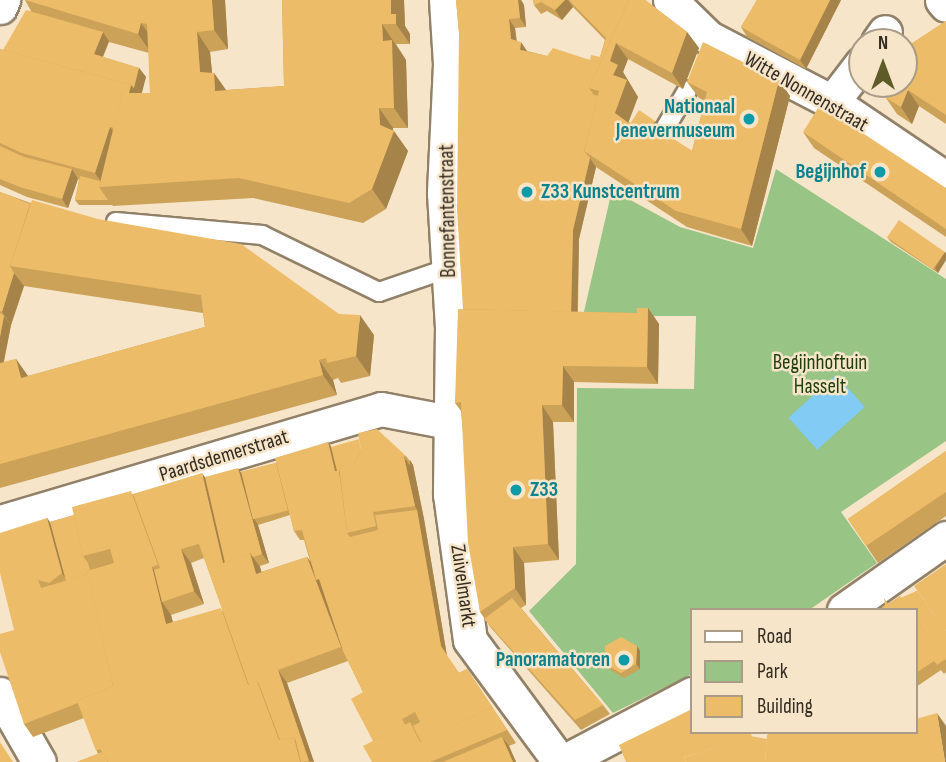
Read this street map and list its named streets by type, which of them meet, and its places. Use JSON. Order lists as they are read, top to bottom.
{
  "streets": {
    "street": [
      "Witte Nonnenstraat",
      "Bonnefantenstraat",
      "Paardsdemerstraat",
      "Zuivelmarkt"
    ]
  },
  "crossings": [
    ["Bonnefantenstraat", "Paardsdemerstraat"],
    ["Bonnefantenstraat", "Zuivelmarkt"],
    ["Paardsdemerstraat", "Zuivelmarkt"]
  ],
  "parks": ["Begijnhoftuin Hasselt"],
  "places": [
    "Nationaal Jenevermuseum",
    "Begijnhof",
    "Z33 Kunstcentrum",
    "Z33",
    "Panoramatoren"
  ],
  "legend": ["Road", "Park", "Building"],
  "north": "top"
}
